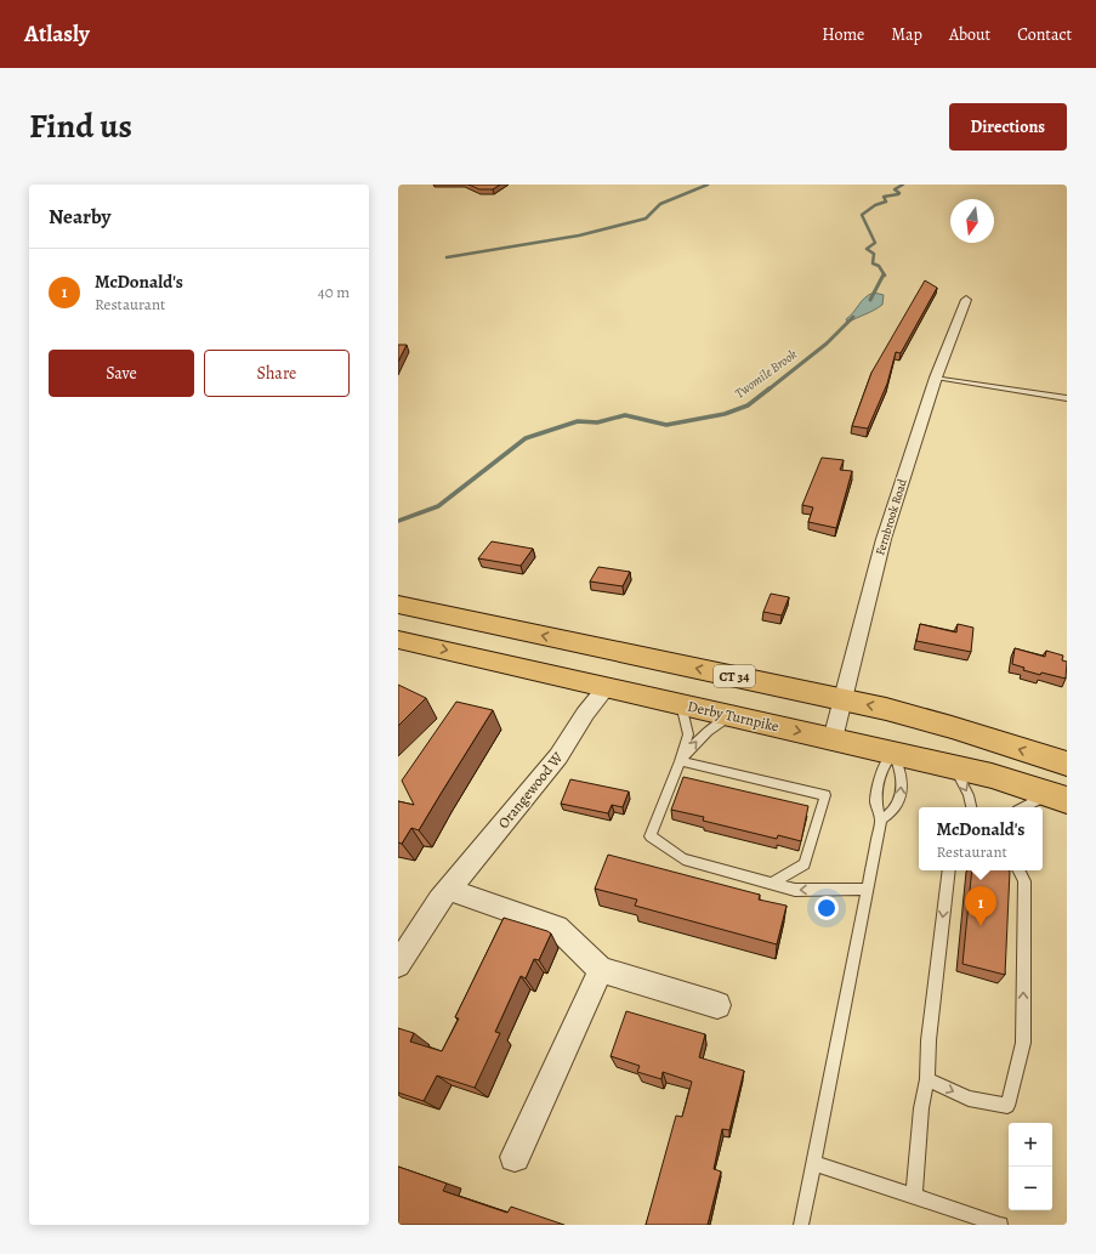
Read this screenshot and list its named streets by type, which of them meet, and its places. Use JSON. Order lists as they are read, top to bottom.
{
  "streets": {
    "highway": ["CT 34", "Derby Turnpike"],
    "street": ["Fernbrook Road", "Orangewood W"]
  },
  "crossings": [
    ["Fernbrook Road", "CT 34"],
    ["Fernbrook Road", "Derby Turnpike"],
    ["Derby Turnpike", "Orangewood W"]
  ],
  "water": ["Twomile Brook"],
  "north": "bottom",
  "page": {
    "header": "Atlasly",
    "nav": [
      "Home",
      "Map",
      "About",
      "Contact"
    ],
    "title": "Find us",
    "buttons": [
      "Directions",
      ["Save", "Share"]
    ],
    "heading": "Nearby",
    "list": [
      {
        "mark": "1",
        "name": "McDonald's",
        "note": "Restaurant",
        "value": "40 m"
      }
    ],
    "popup": ["McDonald's", "Restaurant"],
    "pins": "1",
    "map_buttons": ["+", "−"]
  }
}
